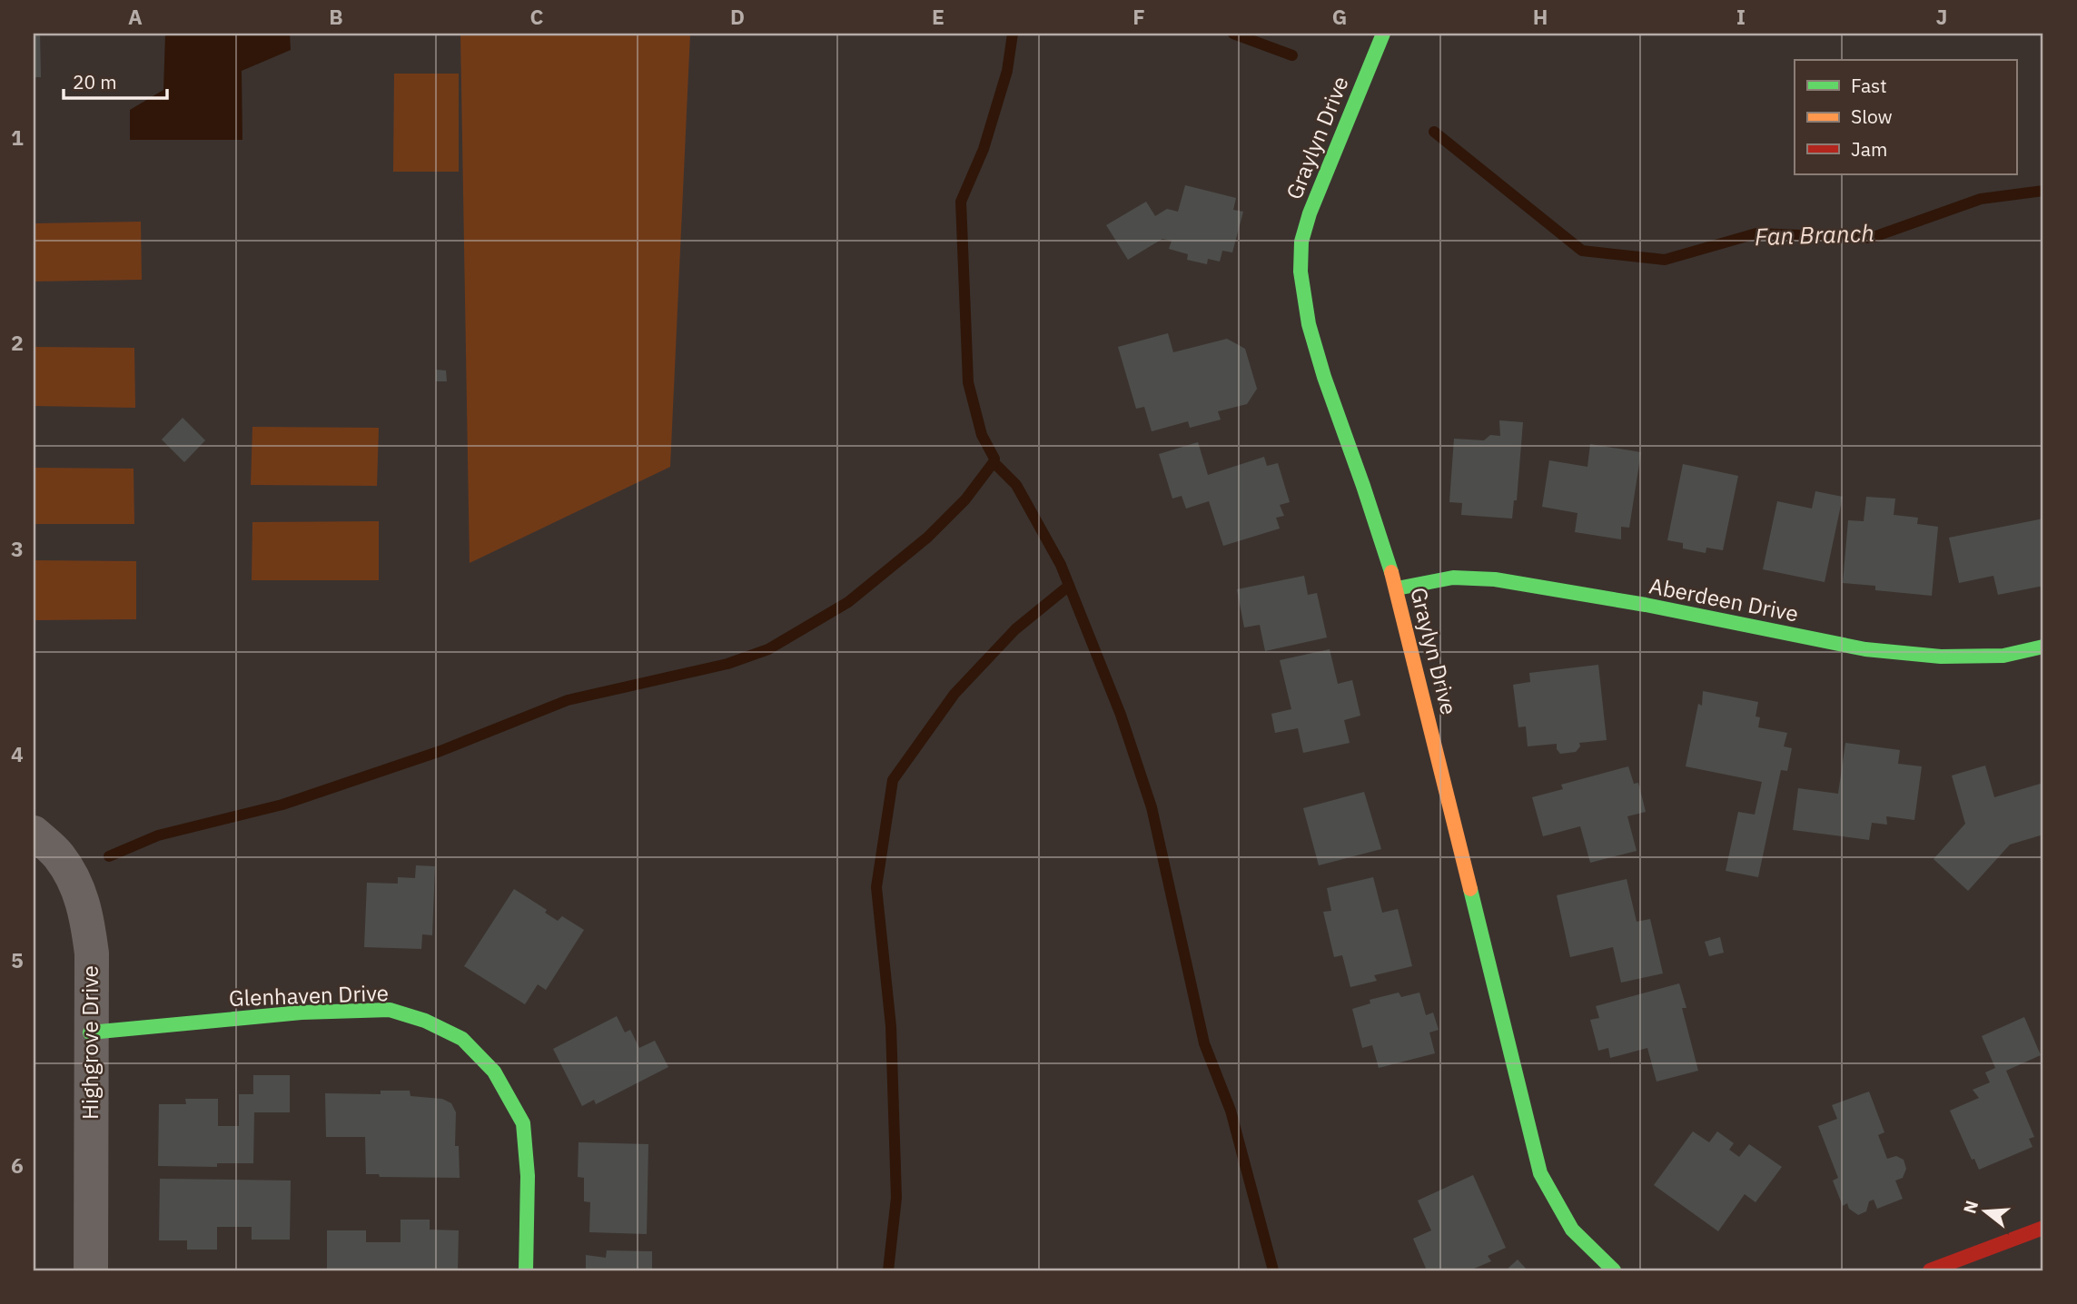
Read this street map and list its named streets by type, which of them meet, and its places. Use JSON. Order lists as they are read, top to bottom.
{
  "streets": {
    "street": [
      "Graylyn Drive",
      "Aberdeen Drive",
      "Glenhaven Drive",
      "Highgrove Drive"
    ]
  },
  "crossings": [
    ["Graylyn Drive", "Aberdeen Drive"],
    ["Glenhaven Drive", "Highgrove Drive"]
  ],
  "water": ["Fan Branch"],
  "legend": ["Fast", "Slow", "Jam"],
  "scale_bar": "20 m",
  "north": "left",
  "grid": {
    "columns": [
      "A",
      "B",
      "C",
      "D",
      "E",
      "F",
      "G",
      "H",
      "I",
      "J"
    ],
    "rows": [
      "1",
      "2",
      "3",
      "4",
      "5",
      "6"
    ]
  }
}
